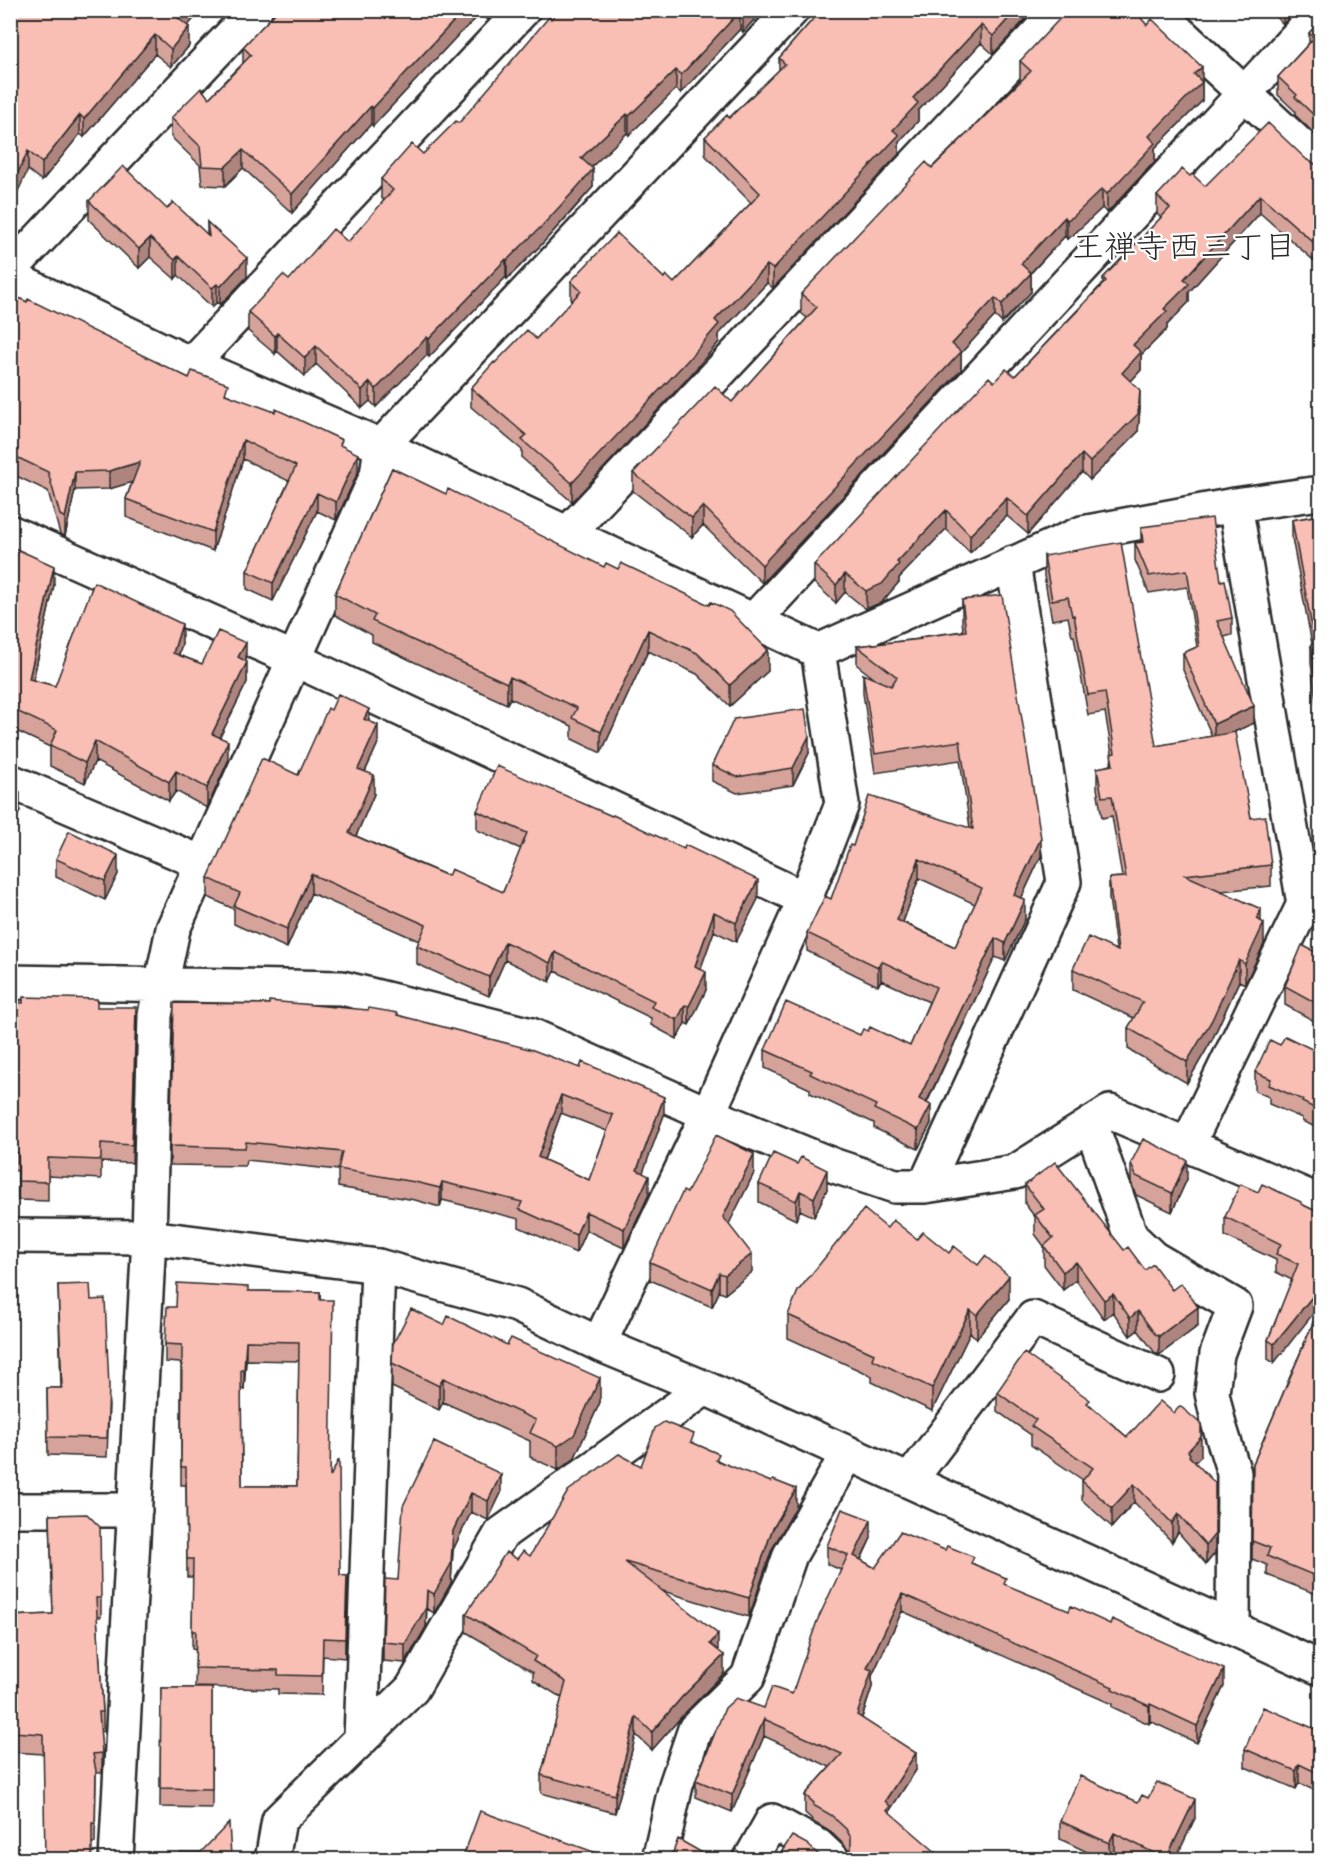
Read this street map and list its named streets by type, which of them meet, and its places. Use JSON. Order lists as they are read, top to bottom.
{
  "districts": ["王禅寺西三丁目"]
}
